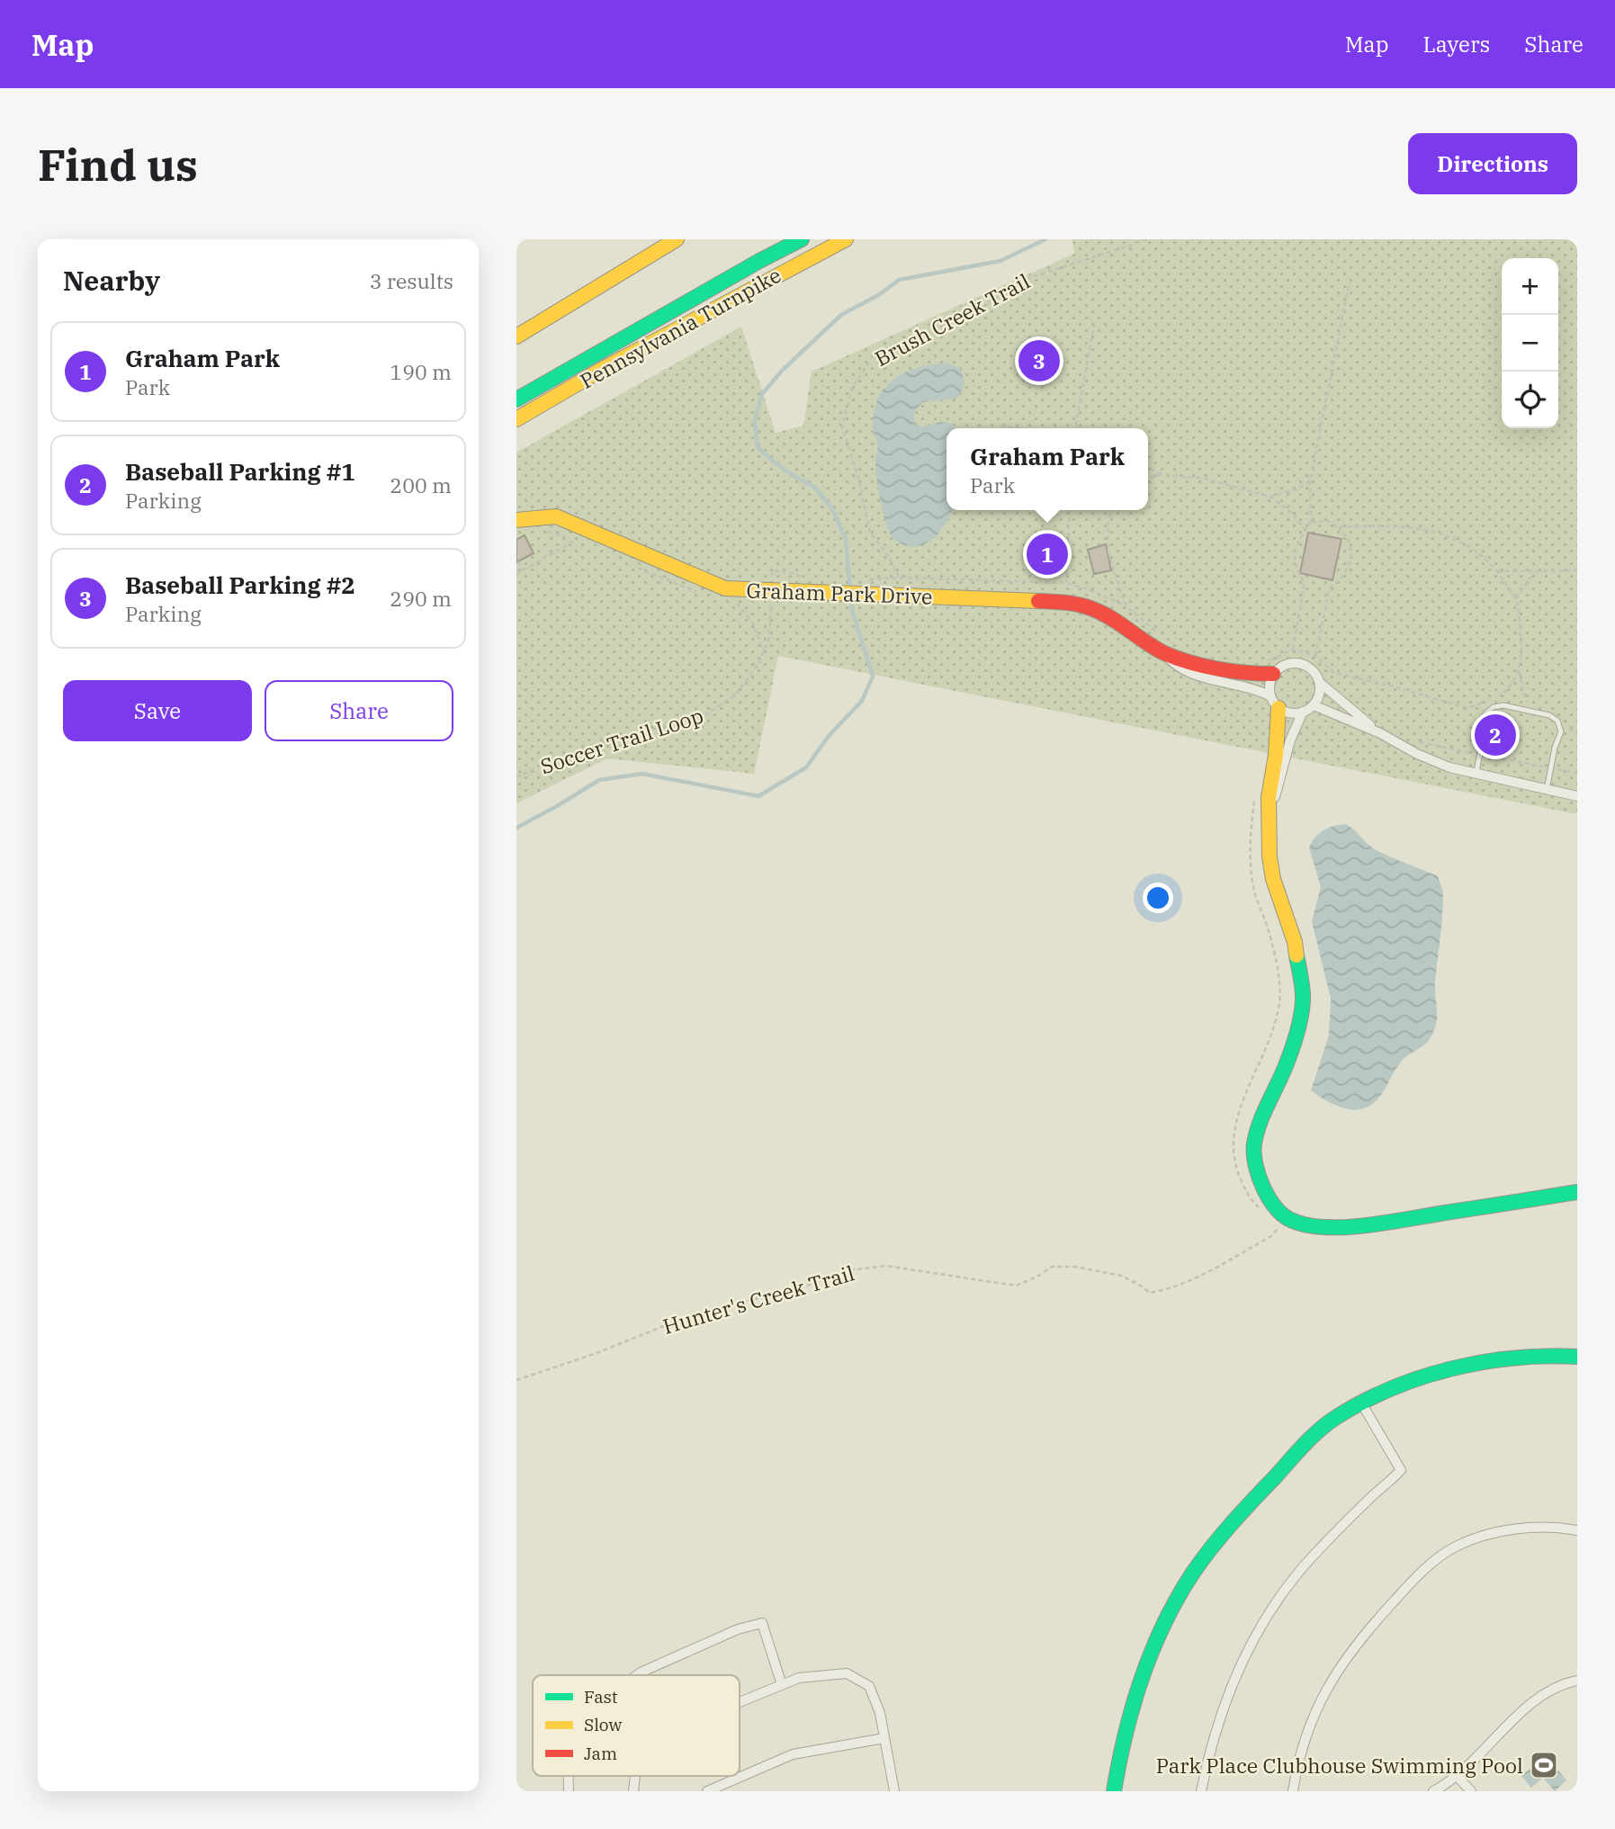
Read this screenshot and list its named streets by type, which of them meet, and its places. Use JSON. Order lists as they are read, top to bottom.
{
  "streets": {
    "main road": ["Pennsylvania Turnpike", "Graham Park Drive"],
    "path": ["Brush Creek Trail", "Soccer Trail Loop", "Hunter's Creek Trail"]
  },
  "places": {
    "sports": ["Park Place Clubhouse Swimming Pool"]
  },
  "legend": ["Fast", "Slow", "Jam"],
  "page": {
    "header": "Map",
    "nav": ["Map", "Layers", "Share"],
    "buttons": [
      "Directions",
      ["Save", "Share"]
    ],
    "title": "Find us",
    "heading": ["Nearby", "3 results"],
    "map_buttons": ["+", "−"],
    "list": [
      {
        "mark": "1",
        "name": "Graham Park",
        "note": "Park",
        "value": "190 m"
      },
      {
        "mark": "2",
        "name": "Baseball Parking #1",
        "note": "Parking",
        "value": "200 m"
      },
      {
        "mark": "3",
        "name": "Baseball Parking #2",
        "note": "Parking",
        "value": "290 m"
      }
    ],
    "pins": ["3", "1", "2"],
    "popup": ["Graham Park", "Park"]
  }
}
